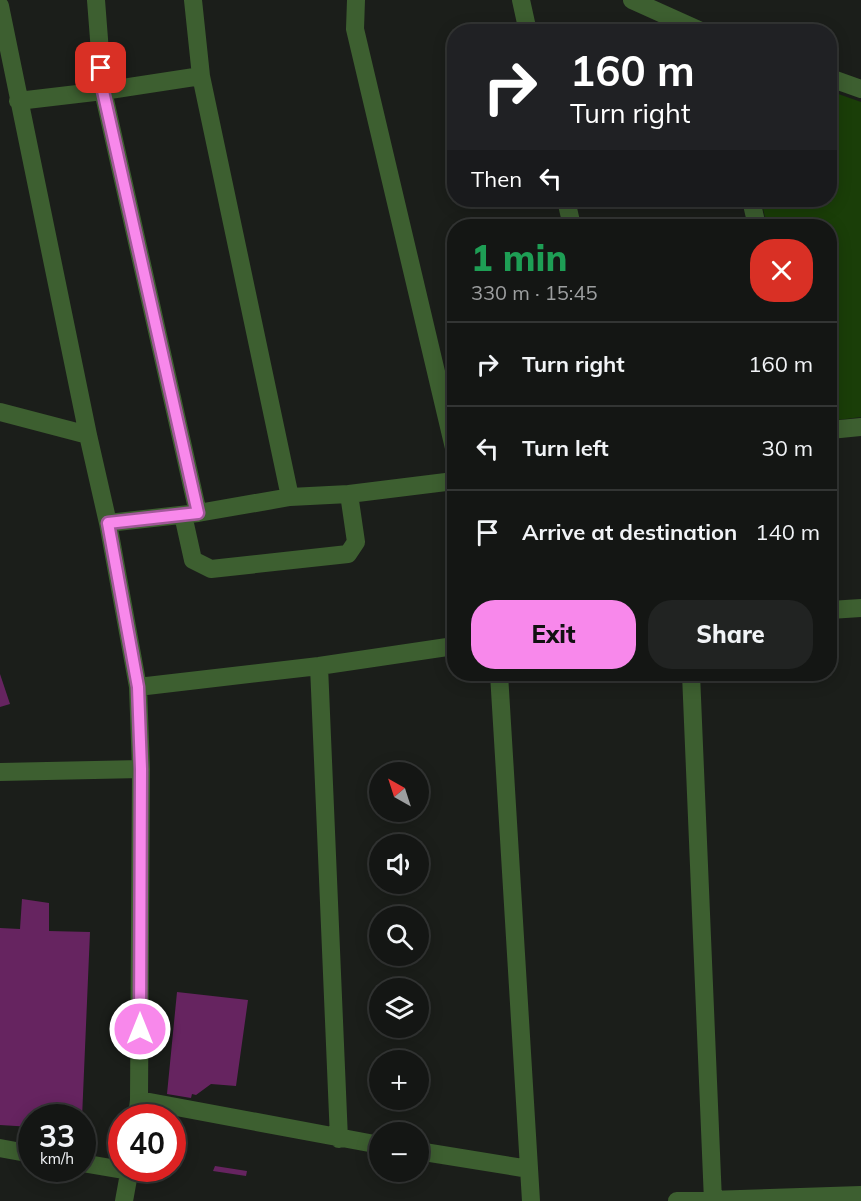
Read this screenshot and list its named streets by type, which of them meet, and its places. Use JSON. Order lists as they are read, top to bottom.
{
  "north": "top left",
  "page": {
    "turn": ["160 m", "Turn right"],
    "then": "Then",
    "heading": ["1 min", "330 m · 15:45"],
    "list": [
      {
        "name": "Turn right",
        "value": "160 m"
      },
      {
        "name": "Turn left",
        "value": "30 m"
      },
      {
        "name": "Arrive at destination",
        "value": "140 m"
      }
    ],
    "buttons": ["Exit", "Share"],
    "map_buttons": ["+", "−"],
    "speed": "33 km/h",
    "limit": "40"
  }
}
